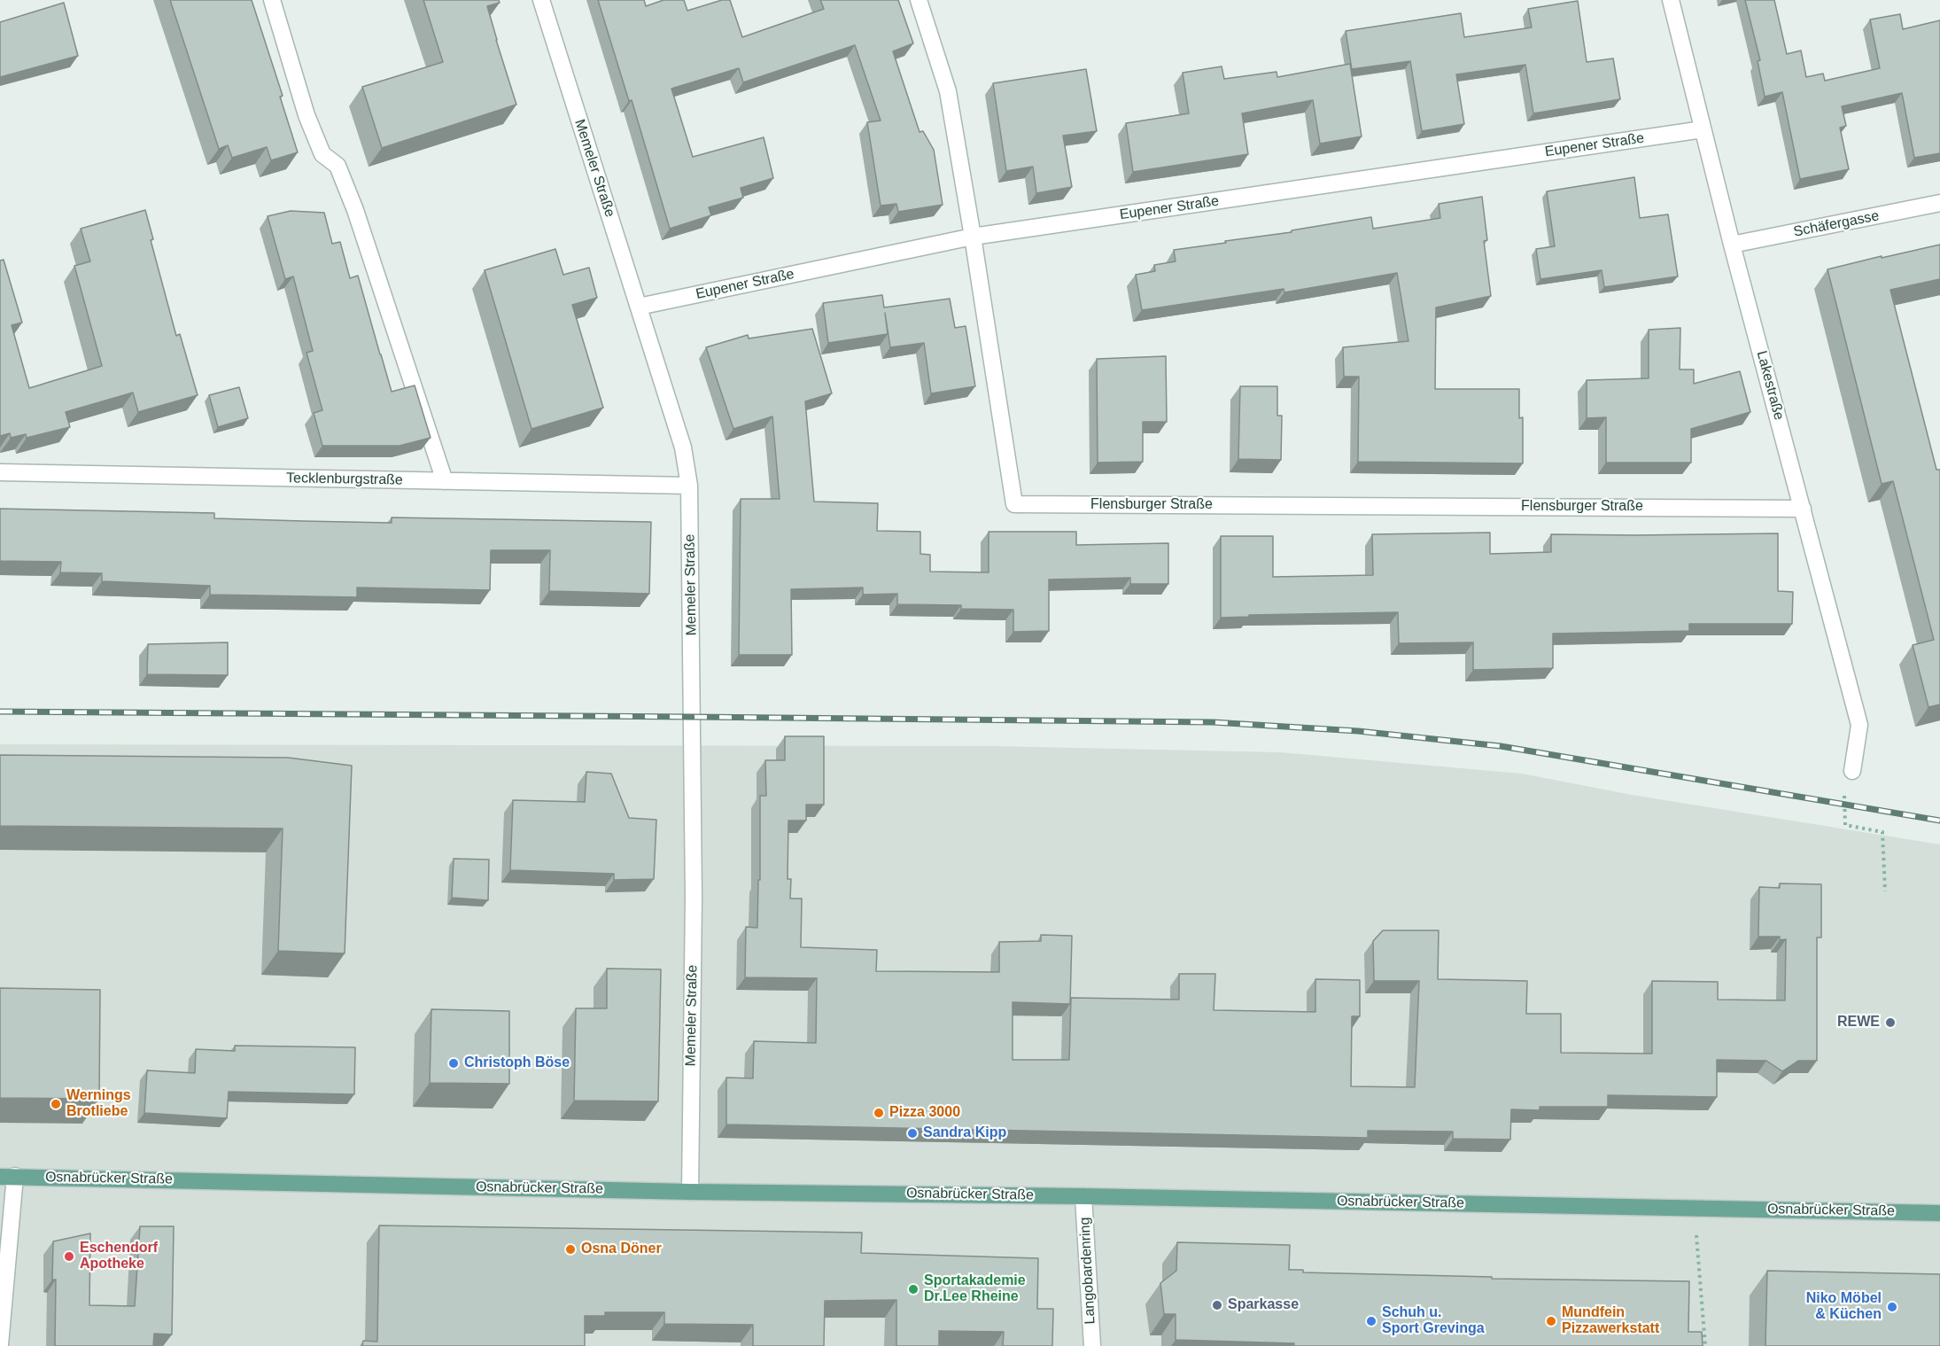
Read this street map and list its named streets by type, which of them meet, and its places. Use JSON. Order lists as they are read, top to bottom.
{
  "streets": {
    "main road": ["Osnabrücker Straße"],
    "street": [
      "Eupener Straße",
      "Memeler Straße",
      "Schäfergasse",
      "Lakestraße",
      "Tecklenburgstraße",
      "Flensburger Straße",
      "Langobardenring"
    ]
  },
  "crossings": [
    ["Eupener Straße", "Memeler Straße"],
    ["Eupener Straße", "Lakestraße"],
    ["Eupener Straße", "Flensburger Straße"],
    ["Memeler Straße", "Tecklenburgstraße"],
    ["Memeler Straße", "Osnabrücker Straße"],
    ["Schäfergasse", "Lakestraße"],
    ["Lakestraße", "Flensburger Straße"],
    ["Osnabrücker Straße", "Langobardenring"]
  ],
  "places": [
    "REWE",
    "Christoph Böse",
    "Wernings Brotliebe",
    "Pizza 3000",
    "Sandra Kipp",
    "Osna Döner",
    "Eschendorf Apotheke",
    "Sportakademie Dr.Lee Rheine",
    "Sparkasse",
    "Niko Möbel & Küchen",
    "Schuh u. Sport Grevinga",
    "Mundfein Pizzawerkstatt"
  ]
}
